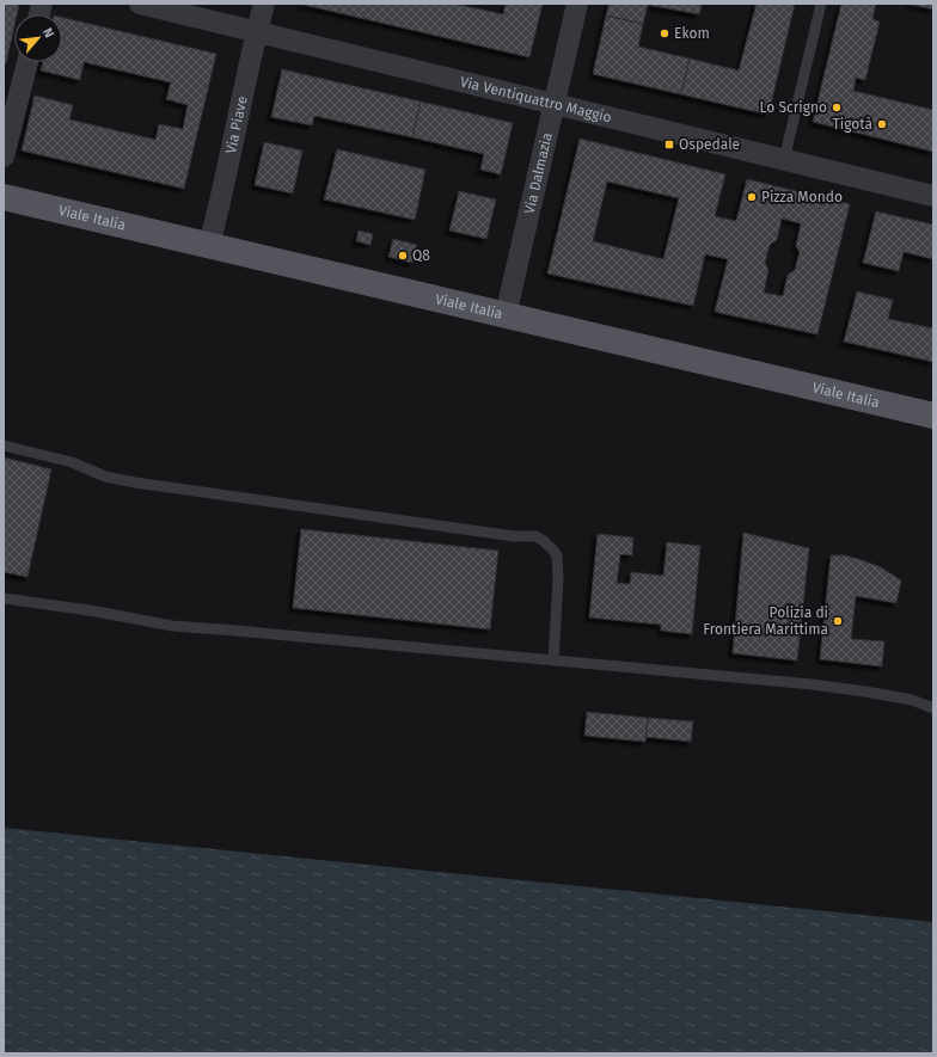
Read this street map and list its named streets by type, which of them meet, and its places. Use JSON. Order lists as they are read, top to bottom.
{
  "streets": {
    "main road": ["Viale Italia"],
    "street": ["Via Ventiquattro Maggio", "Via Piave", "Via Dalmazia"]
  },
  "crossings": [
    ["Via Ventiquattro Maggio", "Via Piave"],
    ["Via Ventiquattro Maggio", "Via Dalmazia"],
    ["Via Piave", "Viale Italia"],
    ["Via Dalmazia", "Viale Italia"]
  ],
  "places": {
    "other": [
      "Ekom",
      "Lo Scrigno",
      "Tigotà",
      "Pizza Mondo",
      "Q8",
      "Polizia di Frontiera Marittima"
    ],
    "transit": ["Ospedale"]
  },
  "north": "top right"
}
